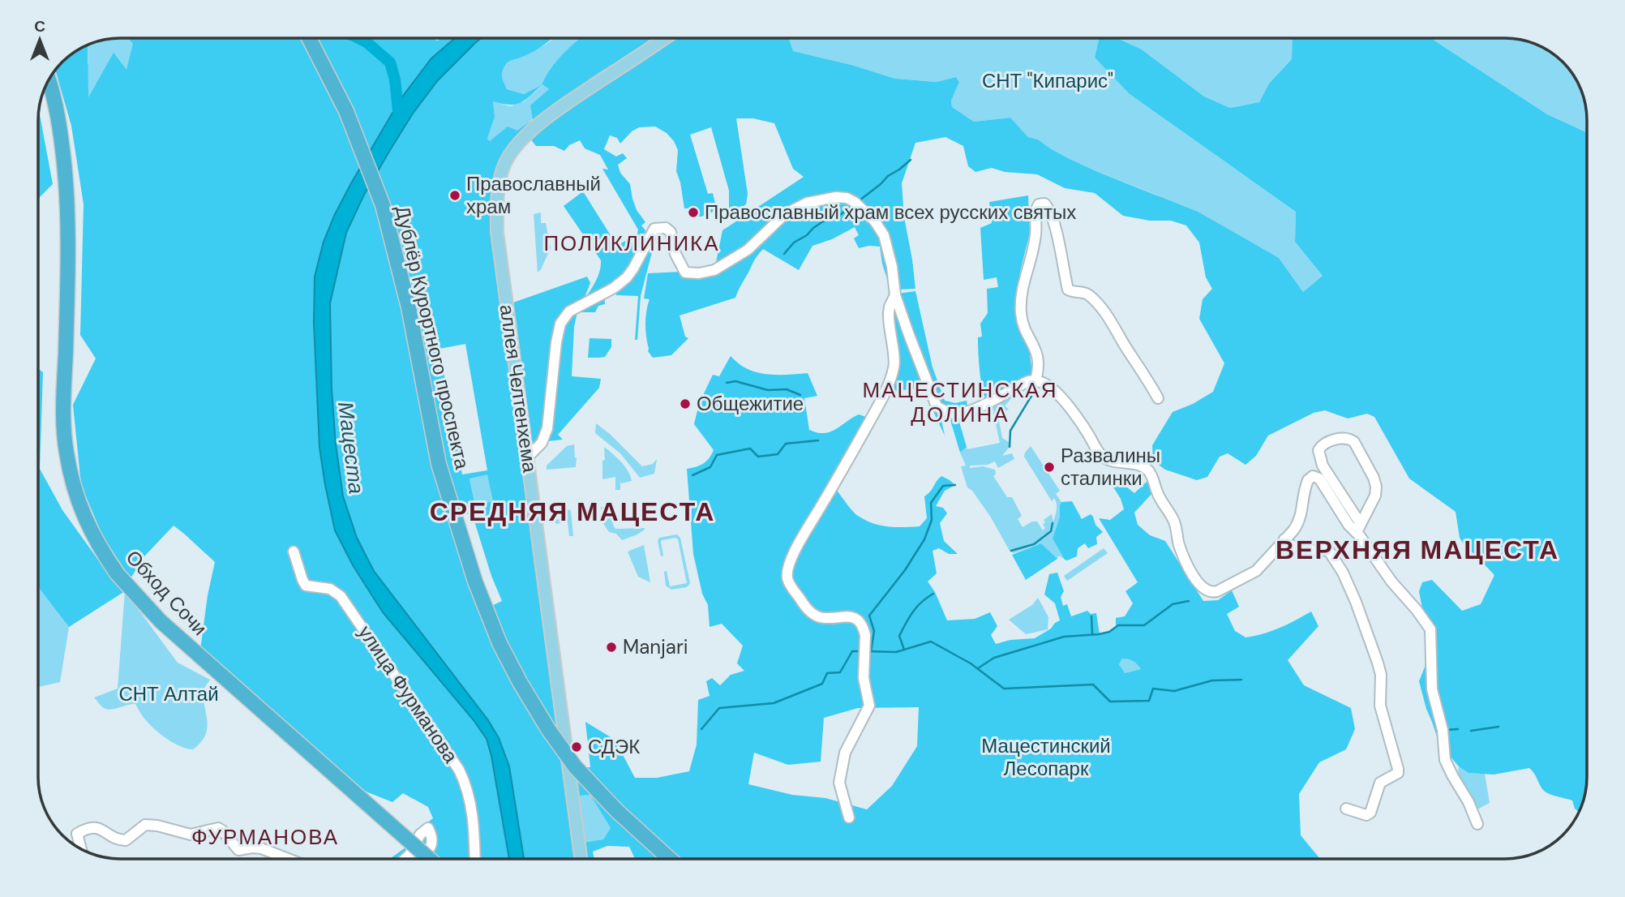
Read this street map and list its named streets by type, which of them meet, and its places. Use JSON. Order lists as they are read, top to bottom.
{
  "streets": {
    "highway": ["Дублёр Курортного проспекта", "Обход Сочи"],
    "main road": ["аллея Челтенхема"],
    "street": ["улица Фурманова"]
  },
  "districts": [
    "ПОЛИКЛИНИКА",
    "МАЦЕСТИНСКАЯ ДОЛИНА",
    "СРЕДНЯЯ МАЦЕСТА",
    "ВЕРХНЯЯ МАЦЕСТА",
    "ФУРМАНОВА"
  ],
  "water": ["Мацеста"],
  "parks": ["СНТ \"Кипарис\"", "СНТ Алтай", "Мацестинский Лесопарк"],
  "places": [
    "Православный храм",
    "Православный храм всех русских святых",
    "Общежитие",
    "Развалины сталинки",
    "Manjari",
    "СДЭК"
  ],
  "north": "top"
}
